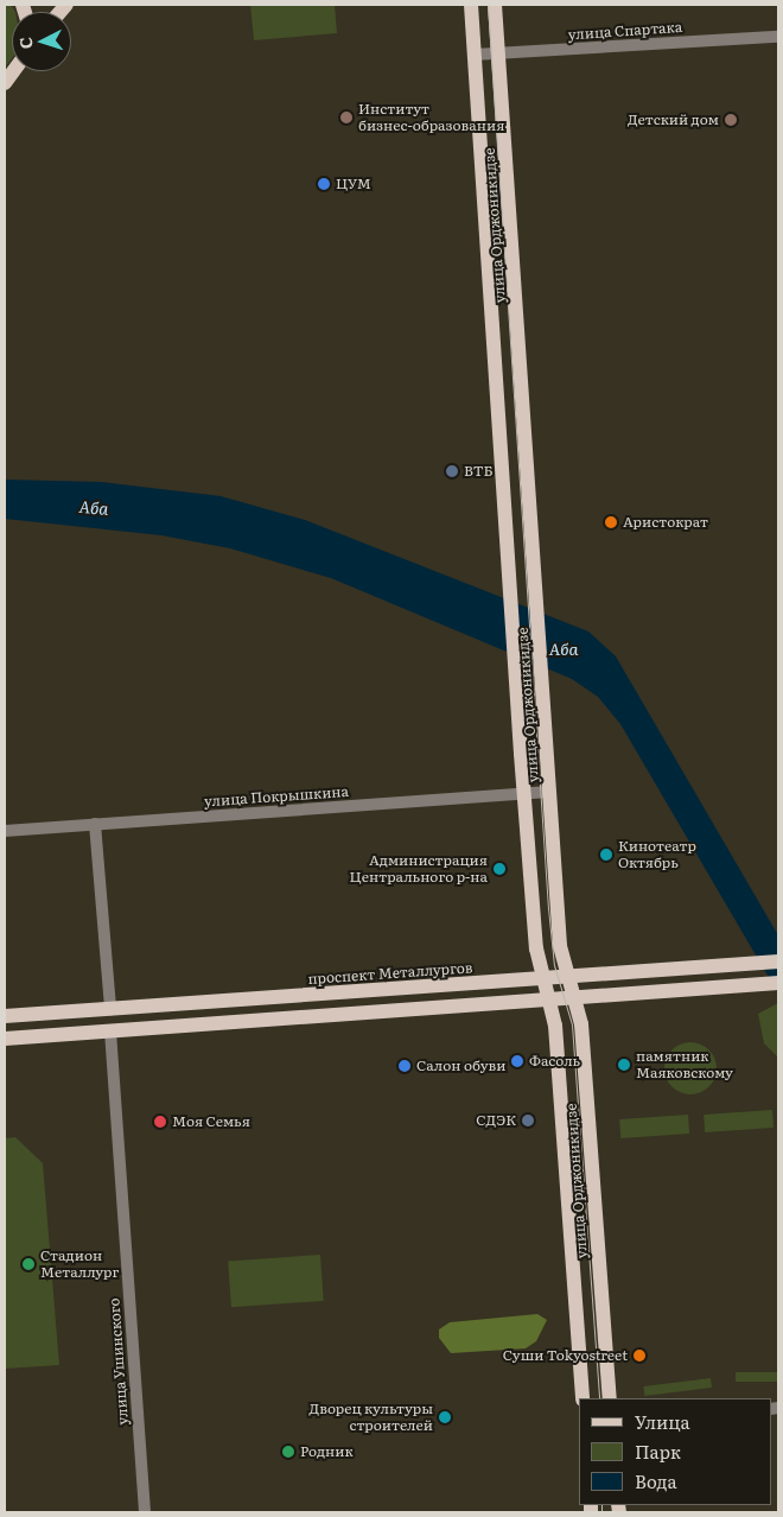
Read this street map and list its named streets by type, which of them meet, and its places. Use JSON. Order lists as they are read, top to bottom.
{
  "streets": {
    "main road": ["улица Орджоникидзе", "проспект Металлургов"],
    "street": ["улица Спартака", "улица Покрышкина", "улица Ушинского"]
  },
  "crossings": [
    ["улица Спартака", "улица Орджоникидзе"],
    ["улица Орджоникидзе", "улица Покрышкина"],
    ["улица Орджоникидзе", "проспект Металлургов"]
  ],
  "water": ["Аба"],
  "places": [
    "Институт бизнес-образования",
    "Детский дом",
    "ЦУМ",
    "ВТБ",
    "Аристократ",
    "Кинотеатр Октябрь",
    "Администрация Центрального р-на",
    "Фасоль",
    "памятник Маяковскому",
    "Салон обуви",
    "СДЭК",
    "Моя Семья",
    "Стадион Металлург",
    "Суши Tokyostreet",
    "Дворец культуры строителей",
    "Родник"
  ],
  "legend": ["Улица", "Парк", "Вода"],
  "north": "left"
}
